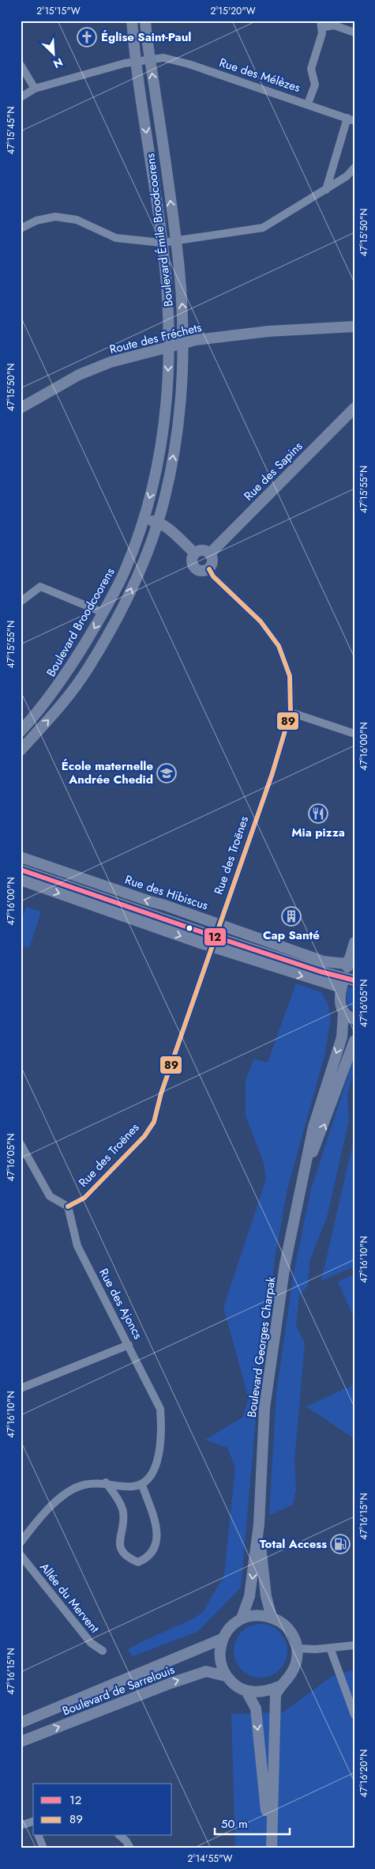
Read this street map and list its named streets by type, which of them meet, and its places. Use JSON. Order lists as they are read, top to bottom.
{
  "streets": {
    "street": [
      "Rue des Mélèzes",
      "Boulevard Émile Broodcoorens",
      "Route des Fréchets",
      "Rue des Sapins",
      "Boulevard Broodcoorens",
      "Rue des Troënes",
      "Rue des Hibiscus",
      "Rue des Ajoncs",
      "Boulevard Georges Charpak",
      "Allée du Mervent",
      "Boulevard de Sarrelouis"
    ]
  },
  "crossings": [
    ["Rue des Mélèzes", "Boulevard Émile Broodcoorens"],
    ["Boulevard Émile Broodcoorens", "Route des Fréchets"],
    ["Route des Fréchets", "Boulevard Broodcoorens"],
    ["Rue des Sapins", "Rue des Troënes"],
    ["Rue des Troënes", "Rue des Hibiscus"],
    ["Rue des Troënes", "Rue des Ajoncs"]
  ],
  "one_way": ["Boulevard Émile Broodcoorens", "Boulevard Broodcoorens"],
  "places": {
    "church": ["Église Saint-Paul"],
    "school or university": ["École maternelle Andrée Chedid"],
    "restaurant": ["Mia pizza"],
    "building": ["Cap Santé"],
    "fuel station": ["Total Access"]
  },
  "lines": ["transit line 89", "transit line 12"],
  "legend": ["12", "89"],
  "scale_bar": "50 m",
  "north": "bottom right",
  "coordinates": [
    "2°15'15\"W",
    "2°15'20\"W",
    "47°15'45\"N",
    "47°15'50\"N",
    "47°15'55\"N",
    "47°16'00\"N",
    "47°16'05\"N",
    "47°16'10\"N",
    "47°16'15\"N",
    "47°16'20\"N",
    "2°14'55\"W"
  ]
}
